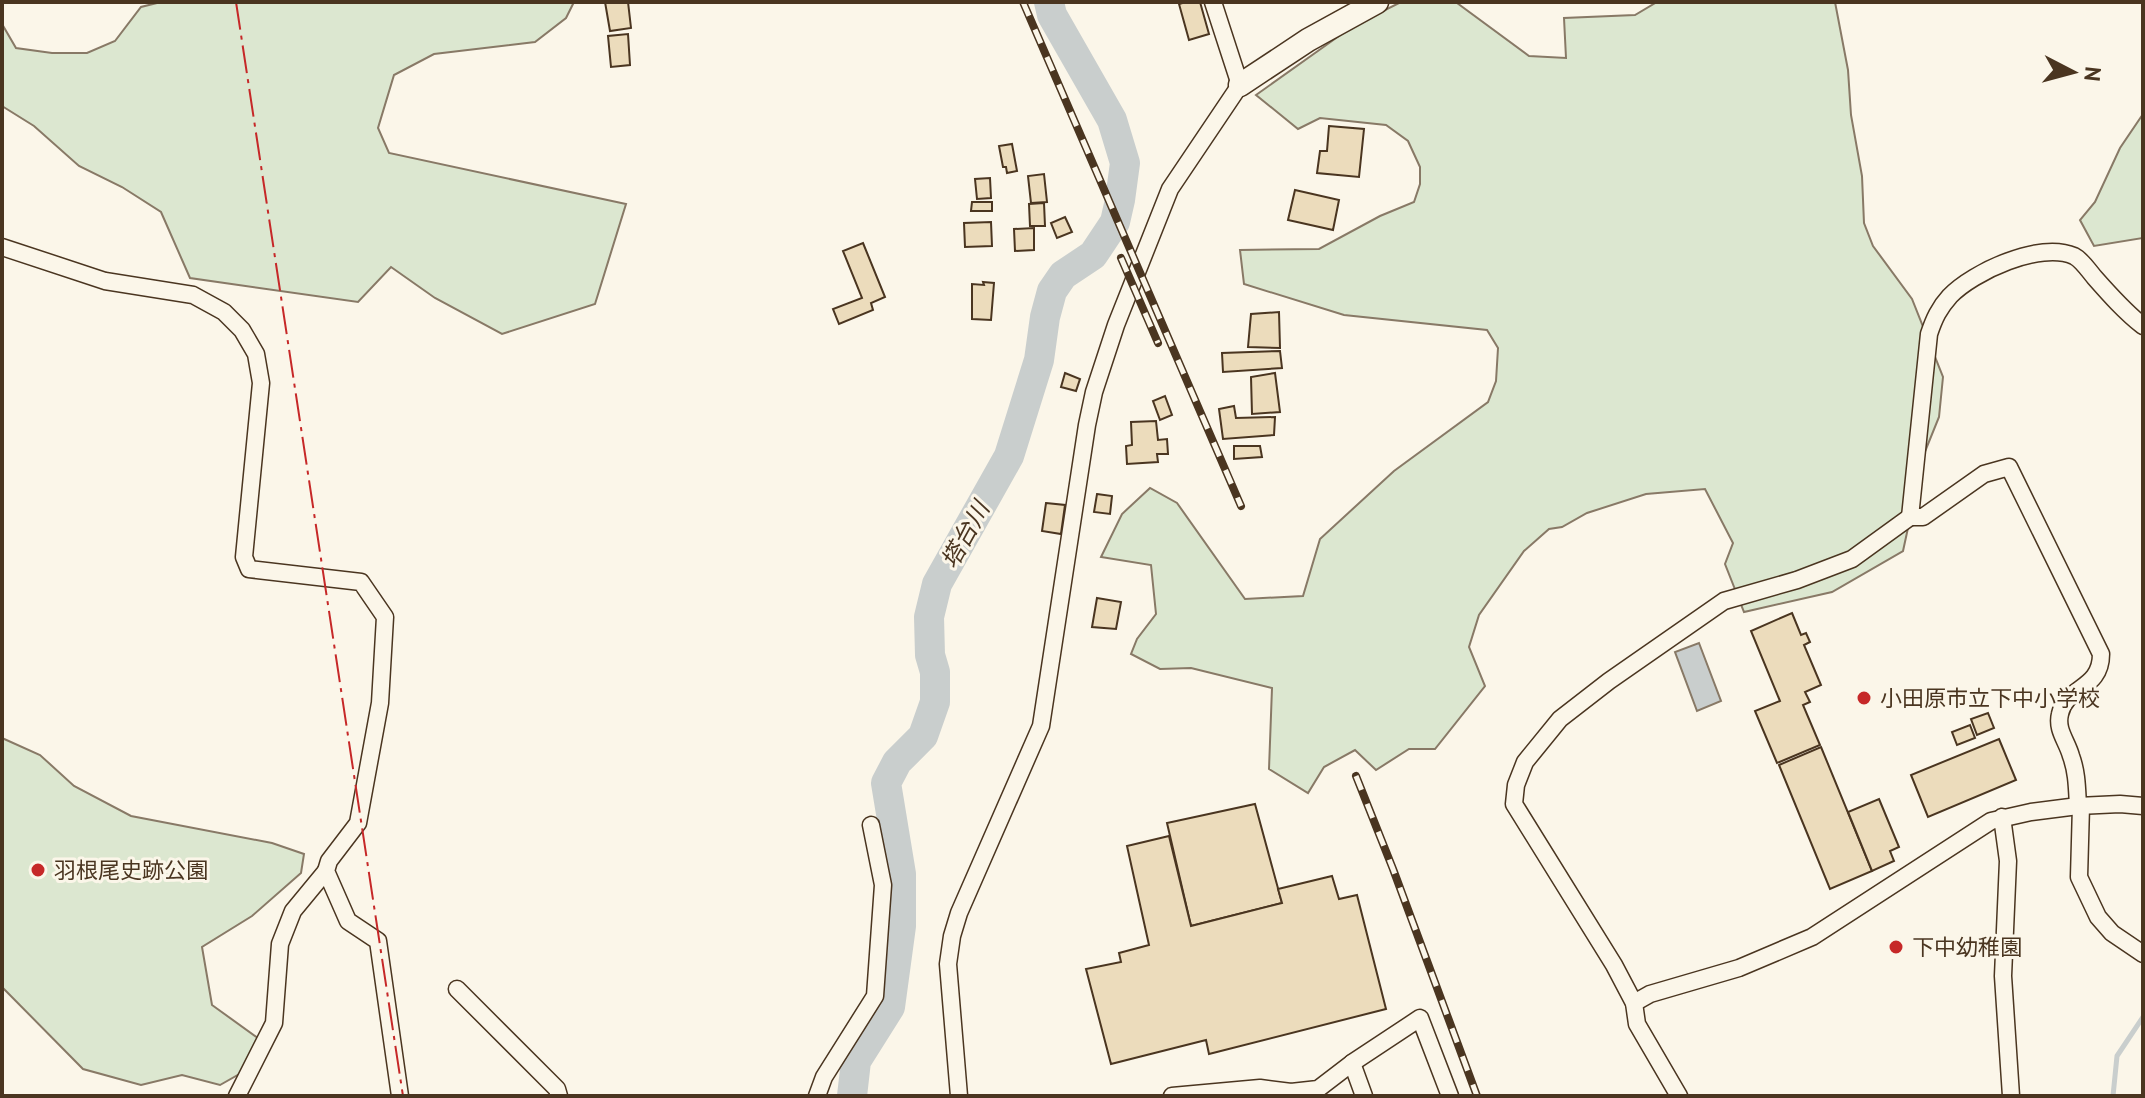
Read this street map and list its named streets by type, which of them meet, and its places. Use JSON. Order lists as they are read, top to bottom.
{
  "water": ["塔台川"],
  "places": ["小田原市立下中小学校", "羽根尾史跡公園", "下中幼稚園"],
  "north": "right"
}
